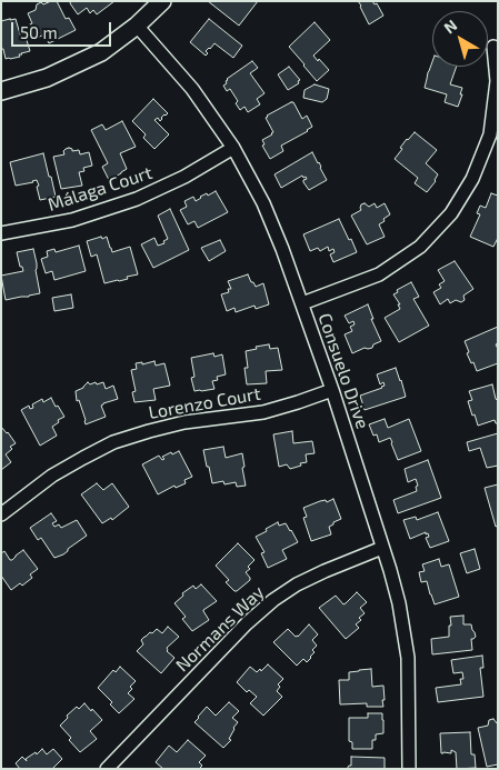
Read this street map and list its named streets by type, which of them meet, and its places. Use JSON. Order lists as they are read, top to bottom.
{
  "streets": {
    "street": [
      "Málaga Court",
      "Consuelo Drive",
      "Lorenzo Court",
      "Normans Way"
    ]
  },
  "crossings": [
    ["Málaga Court", "Consuelo Drive"],
    ["Consuelo Drive", "Lorenzo Court"],
    ["Consuelo Drive", "Normans Way"]
  ],
  "scale_bar": "50 m",
  "north": "top left"
}
